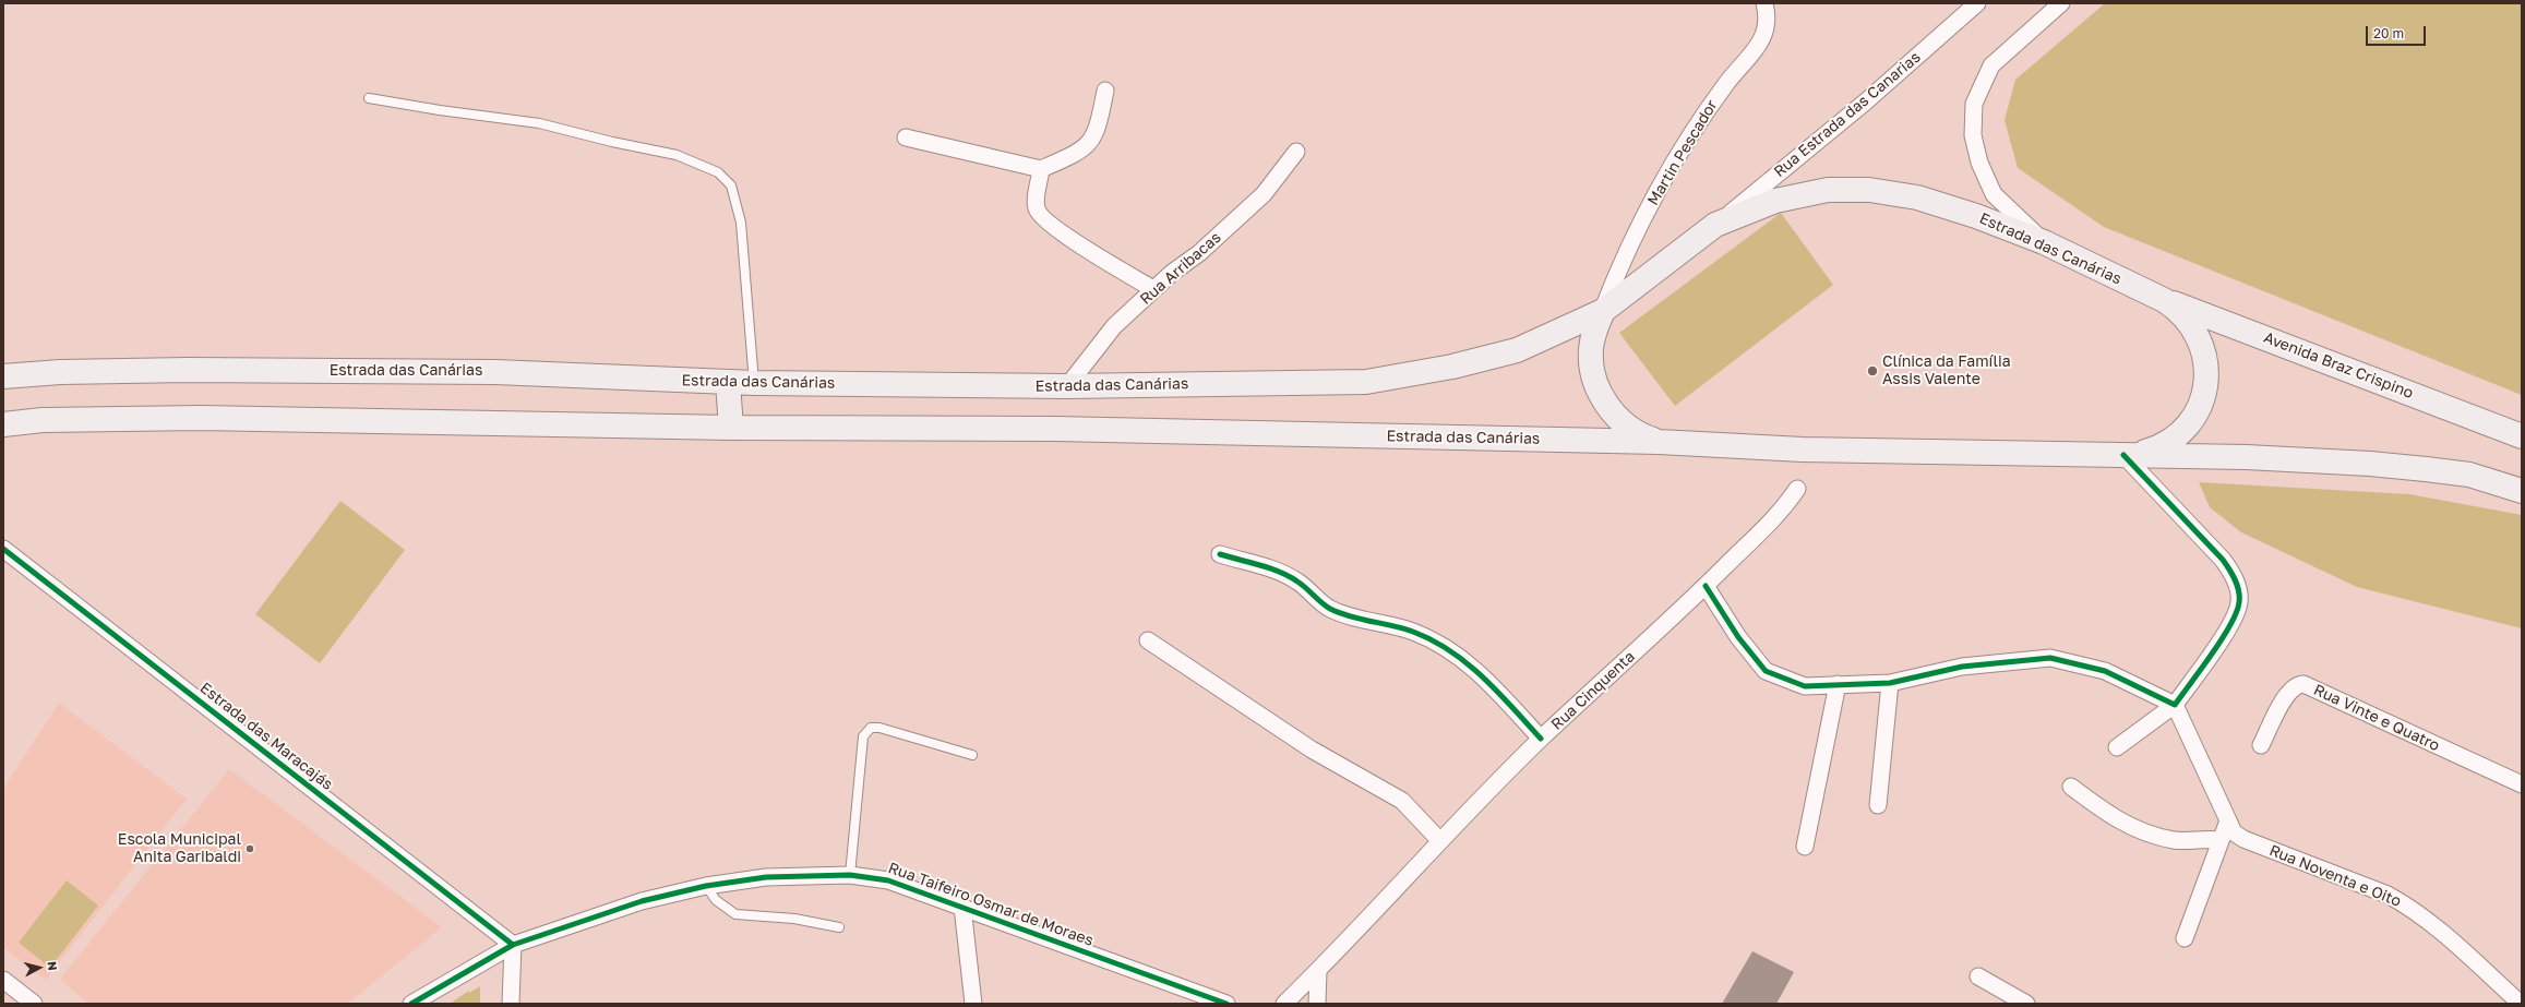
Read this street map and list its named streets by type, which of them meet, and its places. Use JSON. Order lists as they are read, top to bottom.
{
  "streets": {
    "main road": ["Estrada das Canárias", "Avenida Braz Crispino"],
    "street": [
      "Rua Estrada das Canarias",
      "Martin Pescador",
      "Rua Arribacas",
      "Rua Cinquenta",
      "Rua Vinte e Quatro",
      "Estrada das Maracajás",
      "Rua Noventa e Oito",
      "Rua Taifeiro Osmar de Moraes"
    ]
  },
  "crossings": [
    ["Rua Estrada das Canarias", "Estrada das Canárias"],
    ["Martin Pescador", "Estrada das Canárias"],
    ["Estrada das Canárias", "Rua Arribacas"],
    ["Estrada das Canárias", "Avenida Braz Crispino"],
    ["Estrada das Maracajás", "Rua Taifeiro Osmar de Moraes"]
  ],
  "places": ["Clínica da Família Assis Valente", "Escola Municipal Anita Garibaldi"],
  "scale_bar": "20 m",
  "north": "right"
}
